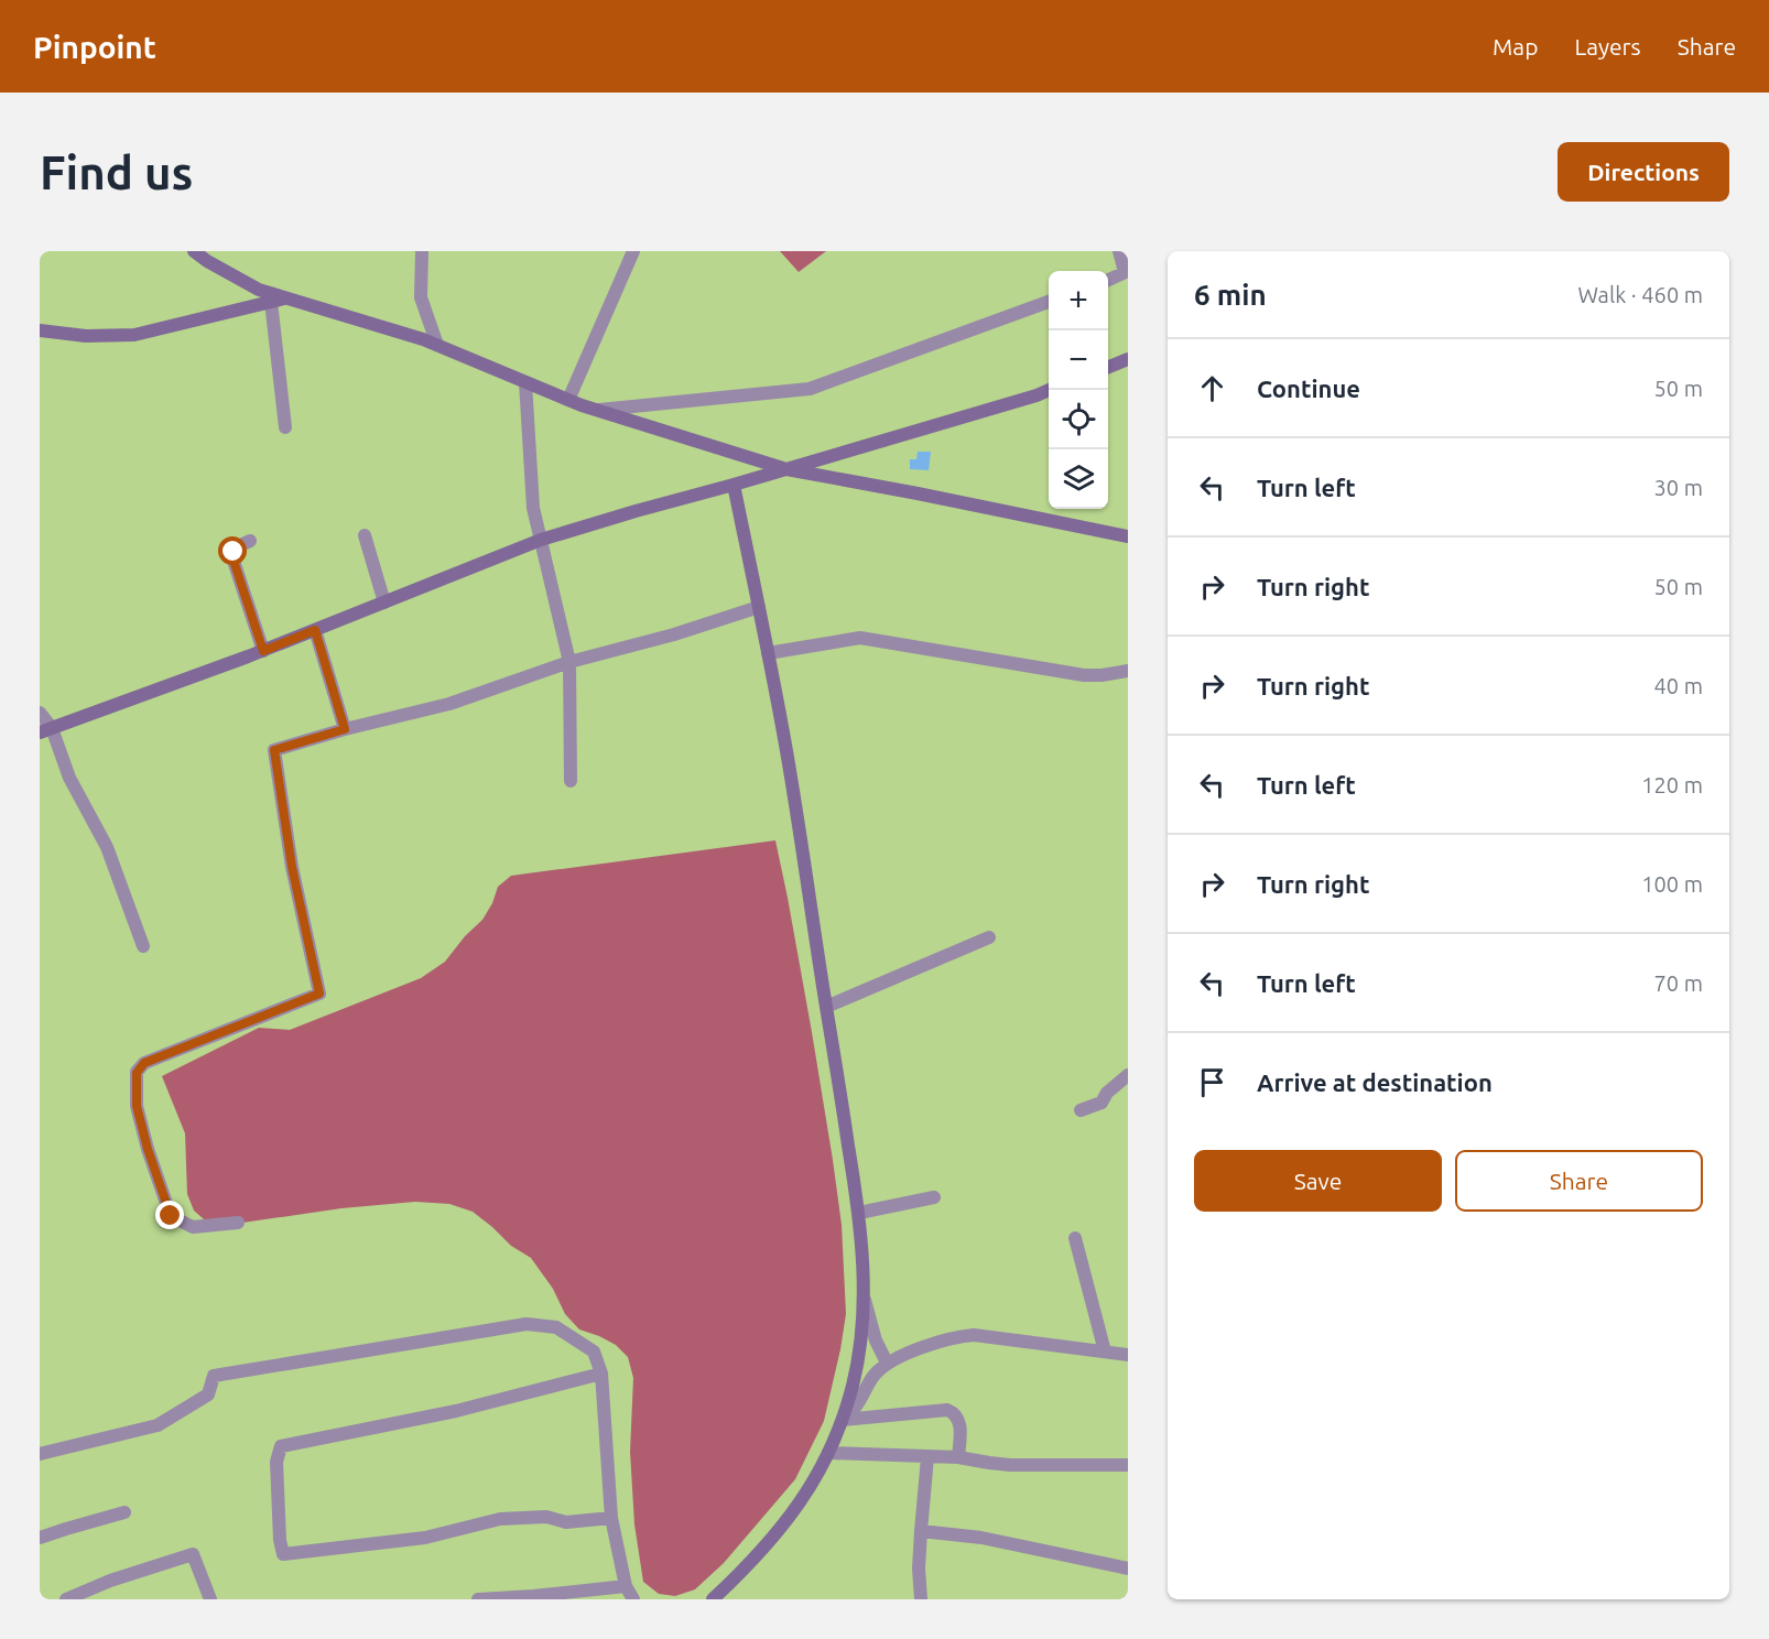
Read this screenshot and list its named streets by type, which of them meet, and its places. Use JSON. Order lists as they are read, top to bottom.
{
  "page": {
    "header": "Pinpoint",
    "nav": ["Map", "Layers", "Share"],
    "buttons": [
      "Directions",
      ["Save", "Share"]
    ],
    "title": "Find us",
    "heading": ["6 min", "Walk · 460 m"],
    "map_buttons": ["+", "−"],
    "list": [
      ["Continue", "50 m"],
      ["Turn left", "30 m"],
      ["Turn right", "50 m"],
      ["Turn right", "40 m"],
      ["Turn left", "120 m"],
      ["Turn right", "100 m"],
      ["Turn left", "70 m"],
      "Arrive at destination"
    ]
  }
}
